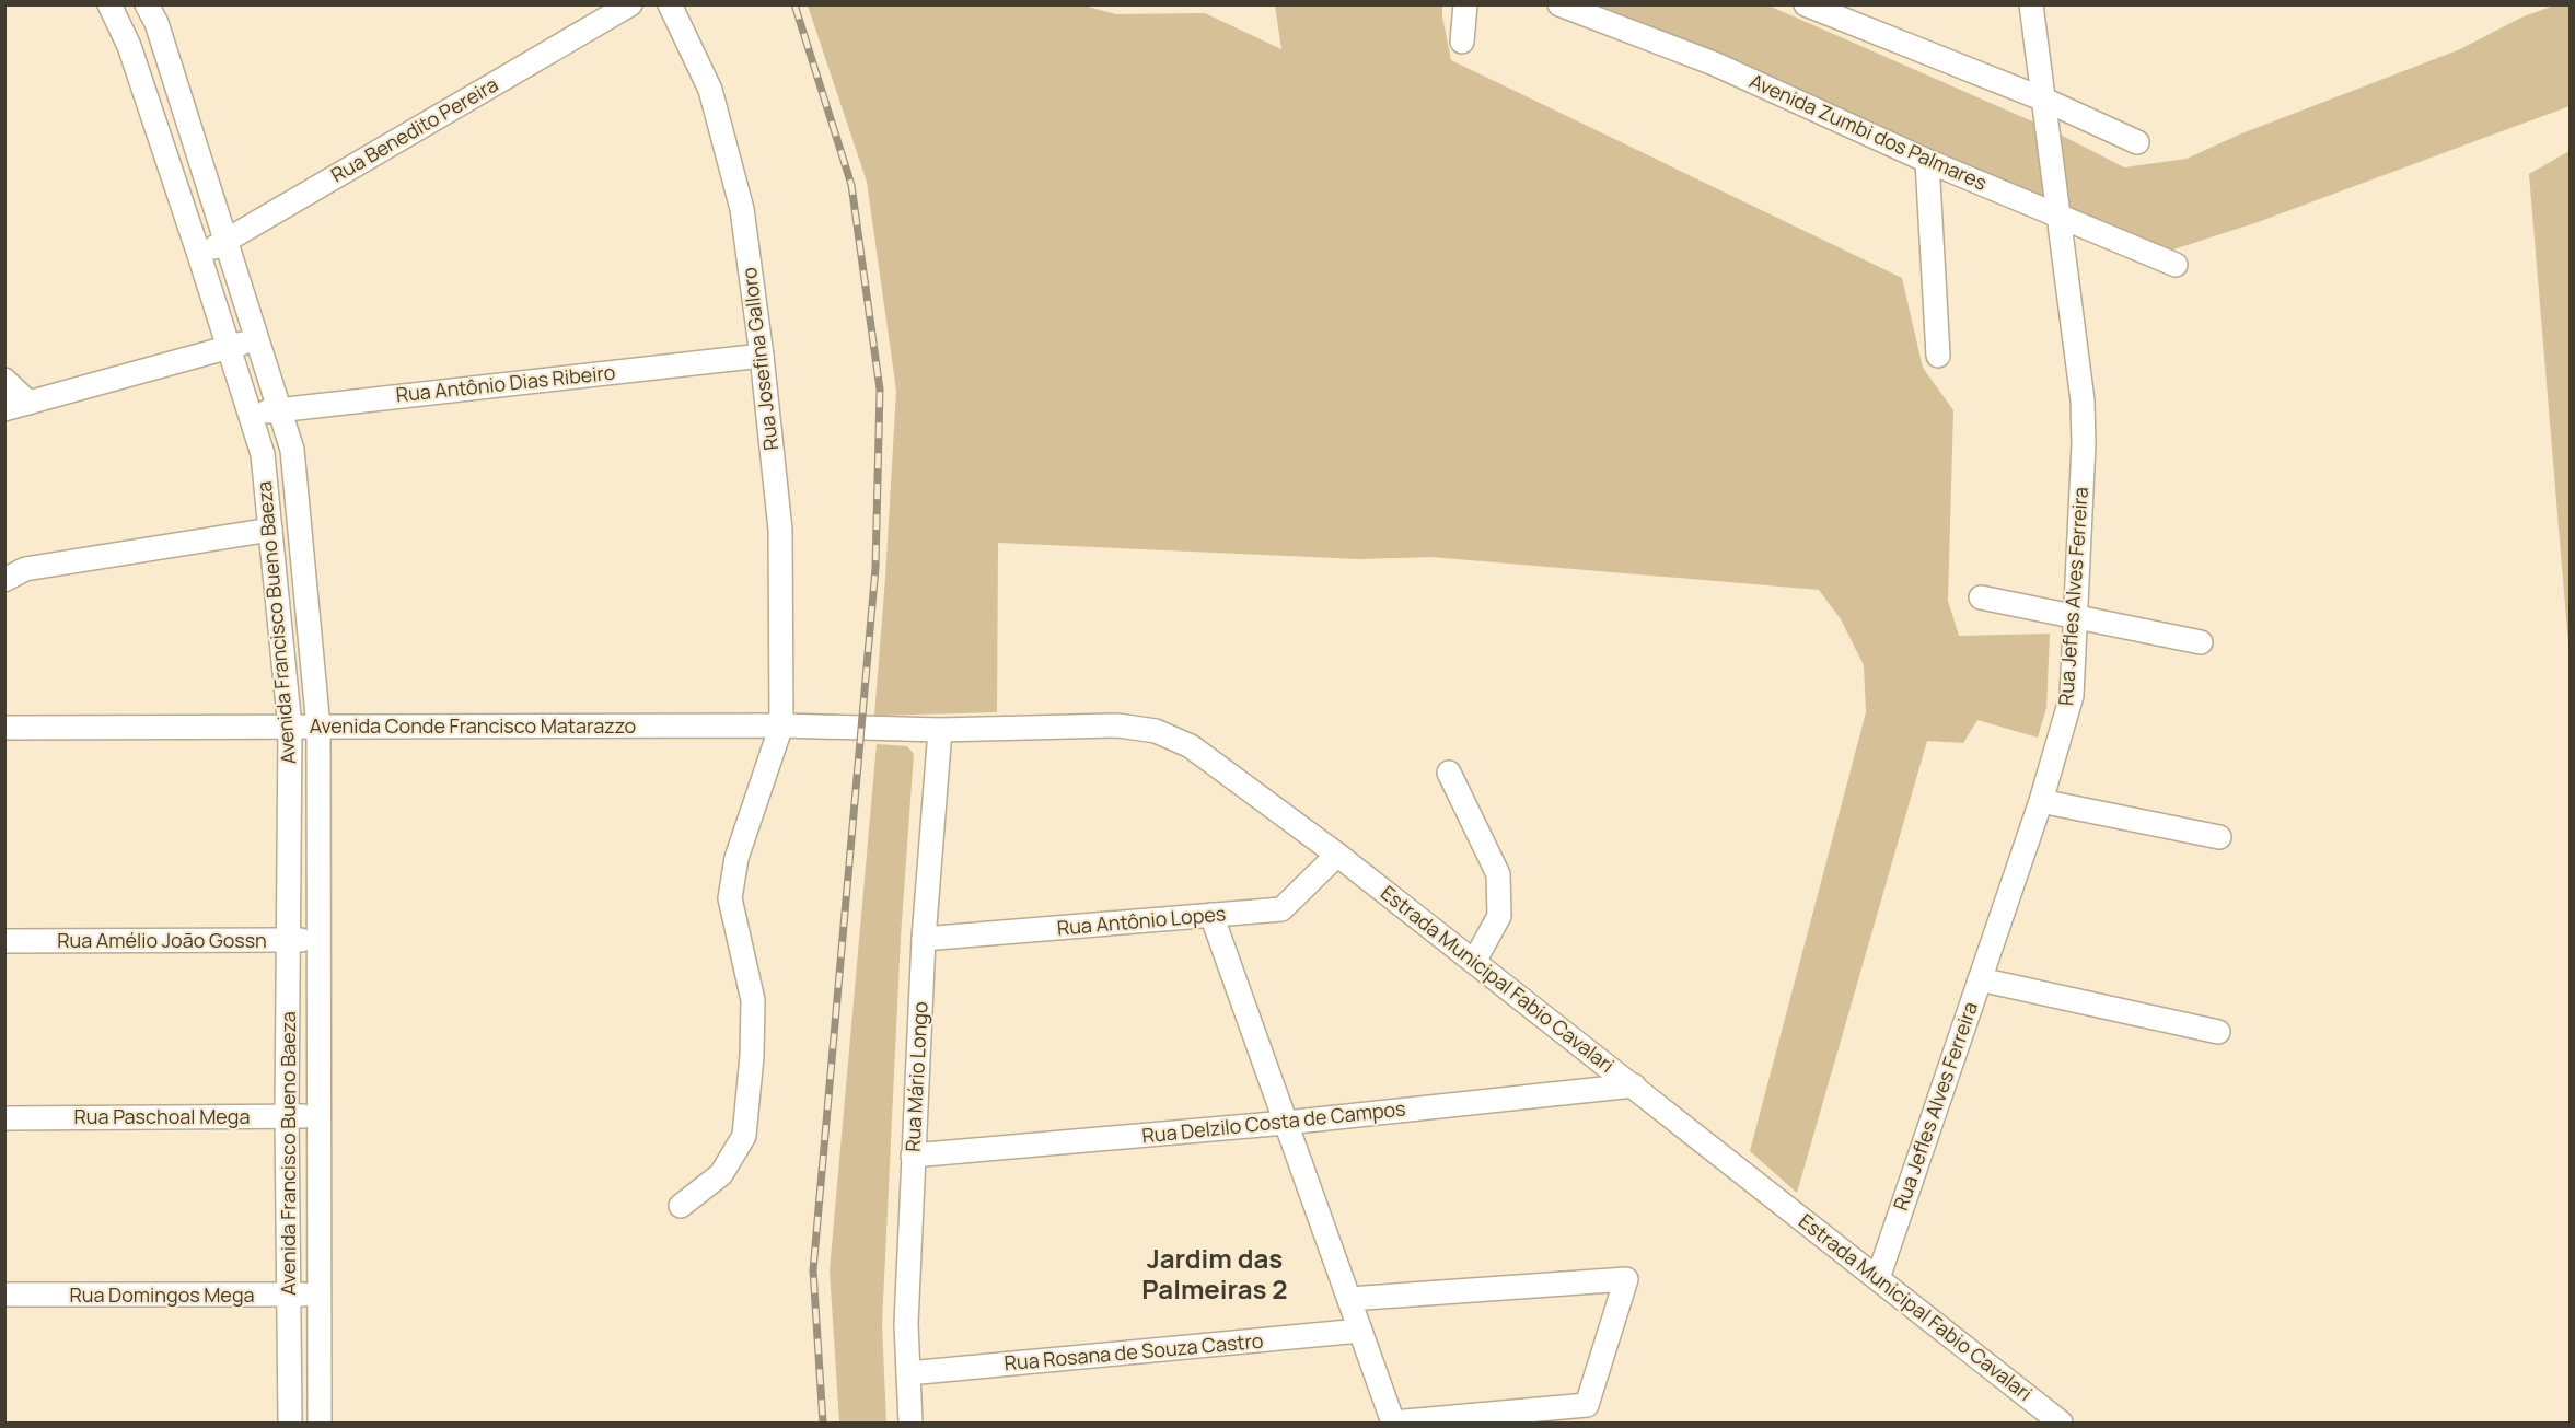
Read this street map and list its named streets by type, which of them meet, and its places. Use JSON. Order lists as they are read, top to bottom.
{
  "streets": {
    "street": [
      "Rua Benedito Pereira",
      "Avenida Zumbi dos Palmares",
      "Rua Josefina Galloro",
      "Rua Antônio Dias Ribeiro",
      "Rua Jefles Alves Ferreira",
      "Avenida Francisco Bueno Baeza",
      "Avenida Conde Francisco Matarazzo",
      "Rua Antônio Lopes",
      "Rua Amélio João Gossn",
      "Estrada Municipal Fabio Cavalari",
      "Rua Mário Longo",
      "Rua Paschoal Mega",
      "Rua Delzilo Costa de Campos",
      "Rua Domingos Mega",
      "Rua Rosana de Souza Castro"
    ]
  },
  "crossings": [
    ["Rua Benedito Pereira", "Avenida Francisco Bueno Baeza"],
    ["Avenida Zumbi dos Palmares", "Rua Jefles Alves Ferreira"],
    ["Rua Josefina Galloro", "Rua Antônio Dias Ribeiro"],
    ["Rua Josefina Galloro", "Avenida Conde Francisco Matarazzo"],
    ["Rua Antônio Dias Ribeiro", "Avenida Francisco Bueno Baeza"],
    ["Rua Jefles Alves Ferreira", "Estrada Municipal Fabio Cavalari"],
    ["Avenida Francisco Bueno Baeza", "Avenida Conde Francisco Matarazzo"],
    ["Avenida Francisco Bueno Baeza", "Rua Amélio João Gossn"],
    ["Avenida Francisco Bueno Baeza", "Rua Paschoal Mega"],
    ["Avenida Francisco Bueno Baeza", "Rua Domingos Mega"],
    ["Avenida Conde Francisco Matarazzo", "Estrada Municipal Fabio Cavalari"],
    ["Rua Antônio Lopes", "Estrada Municipal Fabio Cavalari"],
    ["Rua Antônio Lopes", "Rua Mário Longo"],
    ["Estrada Municipal Fabio Cavalari", "Rua Mário Longo"],
    ["Estrada Municipal Fabio Cavalari", "Rua Delzilo Costa de Campos"],
    ["Rua Mário Longo", "Rua Delzilo Costa de Campos"],
    ["Rua Mário Longo", "Rua Rosana de Souza Castro"]
  ],
  "districts": ["Jardim das Palmeiras 2"]
}
